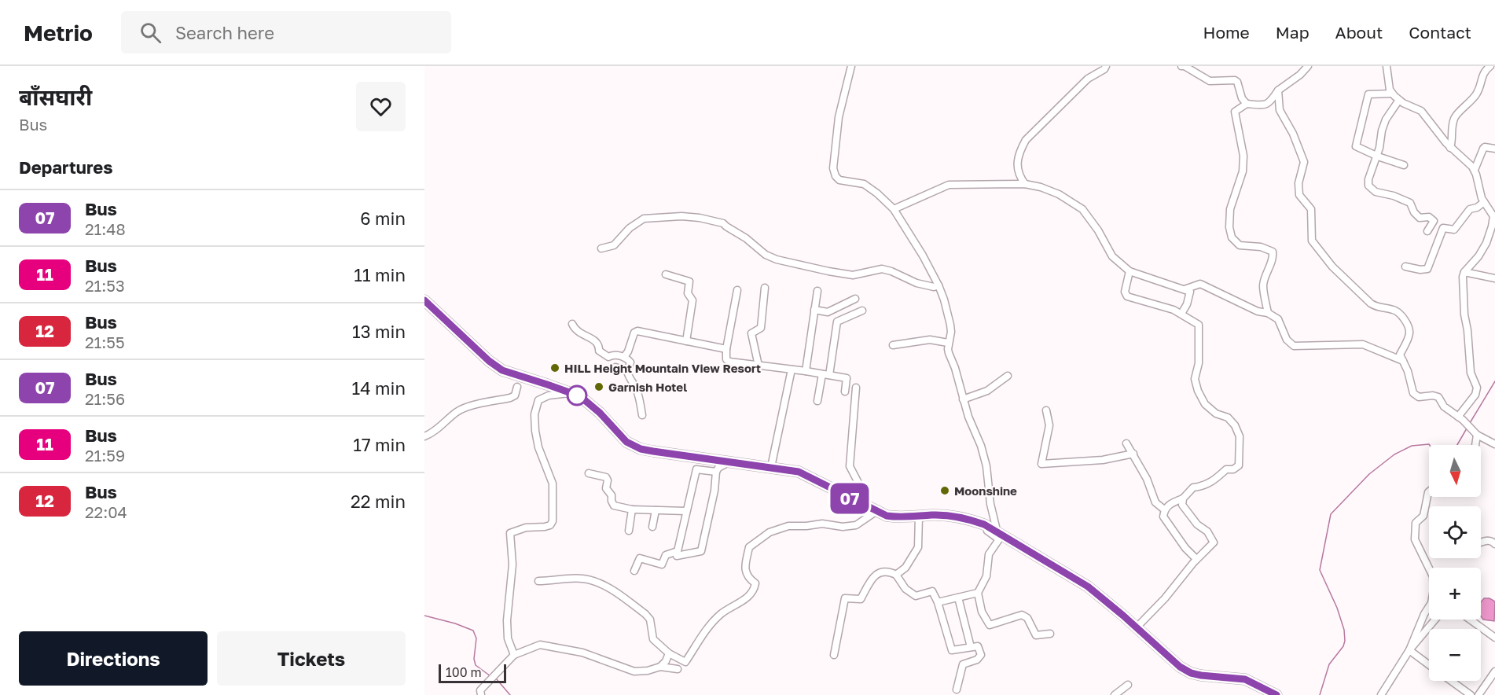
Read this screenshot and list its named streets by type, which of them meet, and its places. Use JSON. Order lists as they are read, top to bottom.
{
  "places": ["HILL Height Mountain View Resort", "Garnish Hotel", "Moonshine"],
  "lines": ["bus line 07"],
  "scale_bar": "100 m",
  "north": "bottom",
  "page": {
    "header": "Metrio",
    "search": "Search here",
    "nav": [
      "Home",
      "Map",
      "About",
      "Contact"
    ],
    "heading": [
      ["बाँसघारी", "Bus"],
      "Departures"
    ],
    "on_map": "07",
    "list": [
      {
        "mark": "07",
        "name": "Bus",
        "note": "21:48",
        "value": "6 min"
      },
      {
        "mark": "11",
        "name": "Bus",
        "note": "21:53",
        "value": "11 min"
      },
      {
        "mark": "12",
        "name": "Bus",
        "note": "21:55",
        "value": "13 min"
      },
      {
        "mark": "07",
        "name": "Bus",
        "note": "21:56",
        "value": "14 min"
      },
      {
        "mark": "11",
        "name": "Bus",
        "note": "21:59",
        "value": "17 min"
      },
      {
        "mark": "12",
        "name": "Bus",
        "note": "22:04",
        "value": "22 min"
      }
    ],
    "map_buttons": ["+", "−"],
    "buttons": ["Directions", "Tickets"],
    "scale": "100 m"
  }
}
